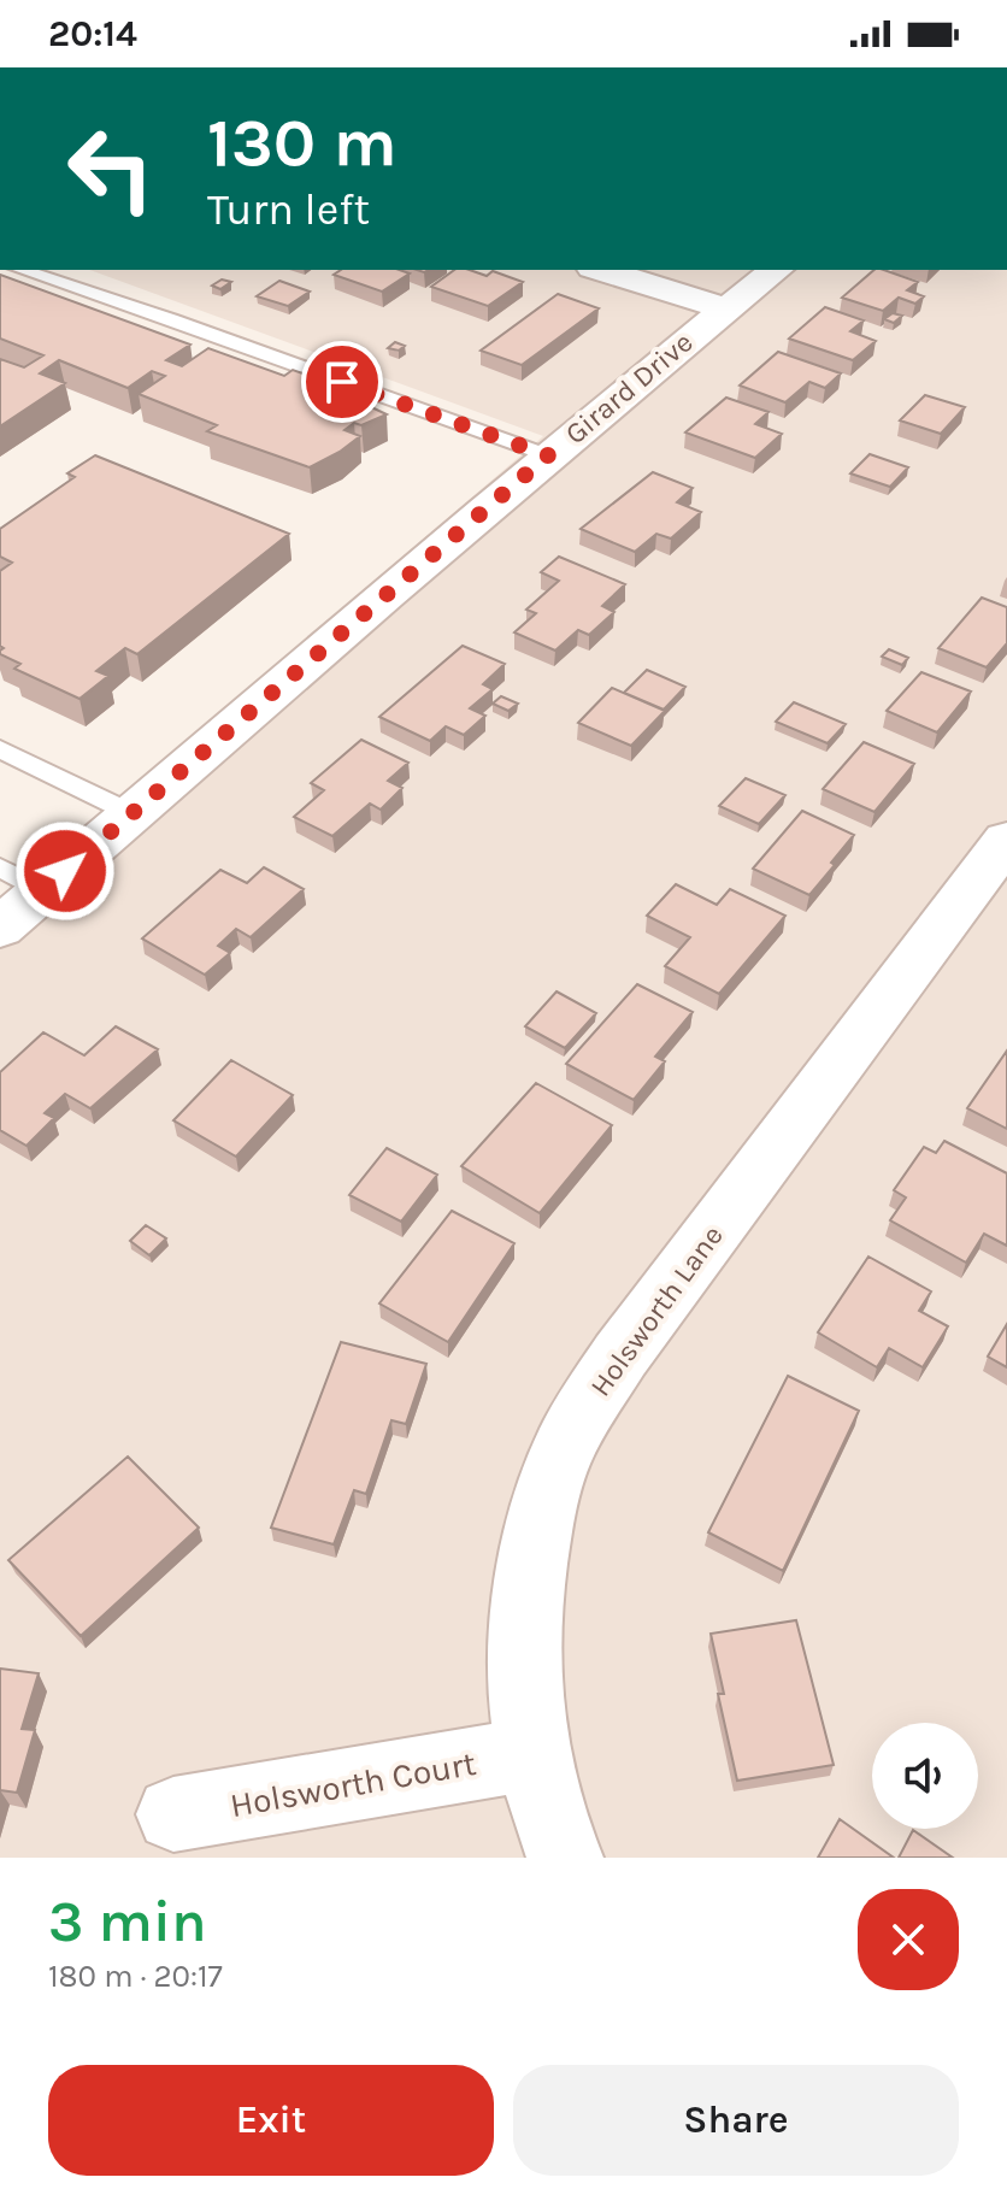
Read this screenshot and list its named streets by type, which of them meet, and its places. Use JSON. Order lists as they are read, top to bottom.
{
  "streets": {
    "street": ["Girard Drive", "Holsworth Lane", "Holsworth Court"]
  },
  "crossings": [
    ["Holsworth Lane", "Holsworth Court"]
  ],
  "page": {
    "status": "20:14",
    "turn": ["130 m", "Turn left"],
    "heading": ["3 min", "180 m · 20:17"],
    "buttons": ["Exit", "Share"]
  }
}
